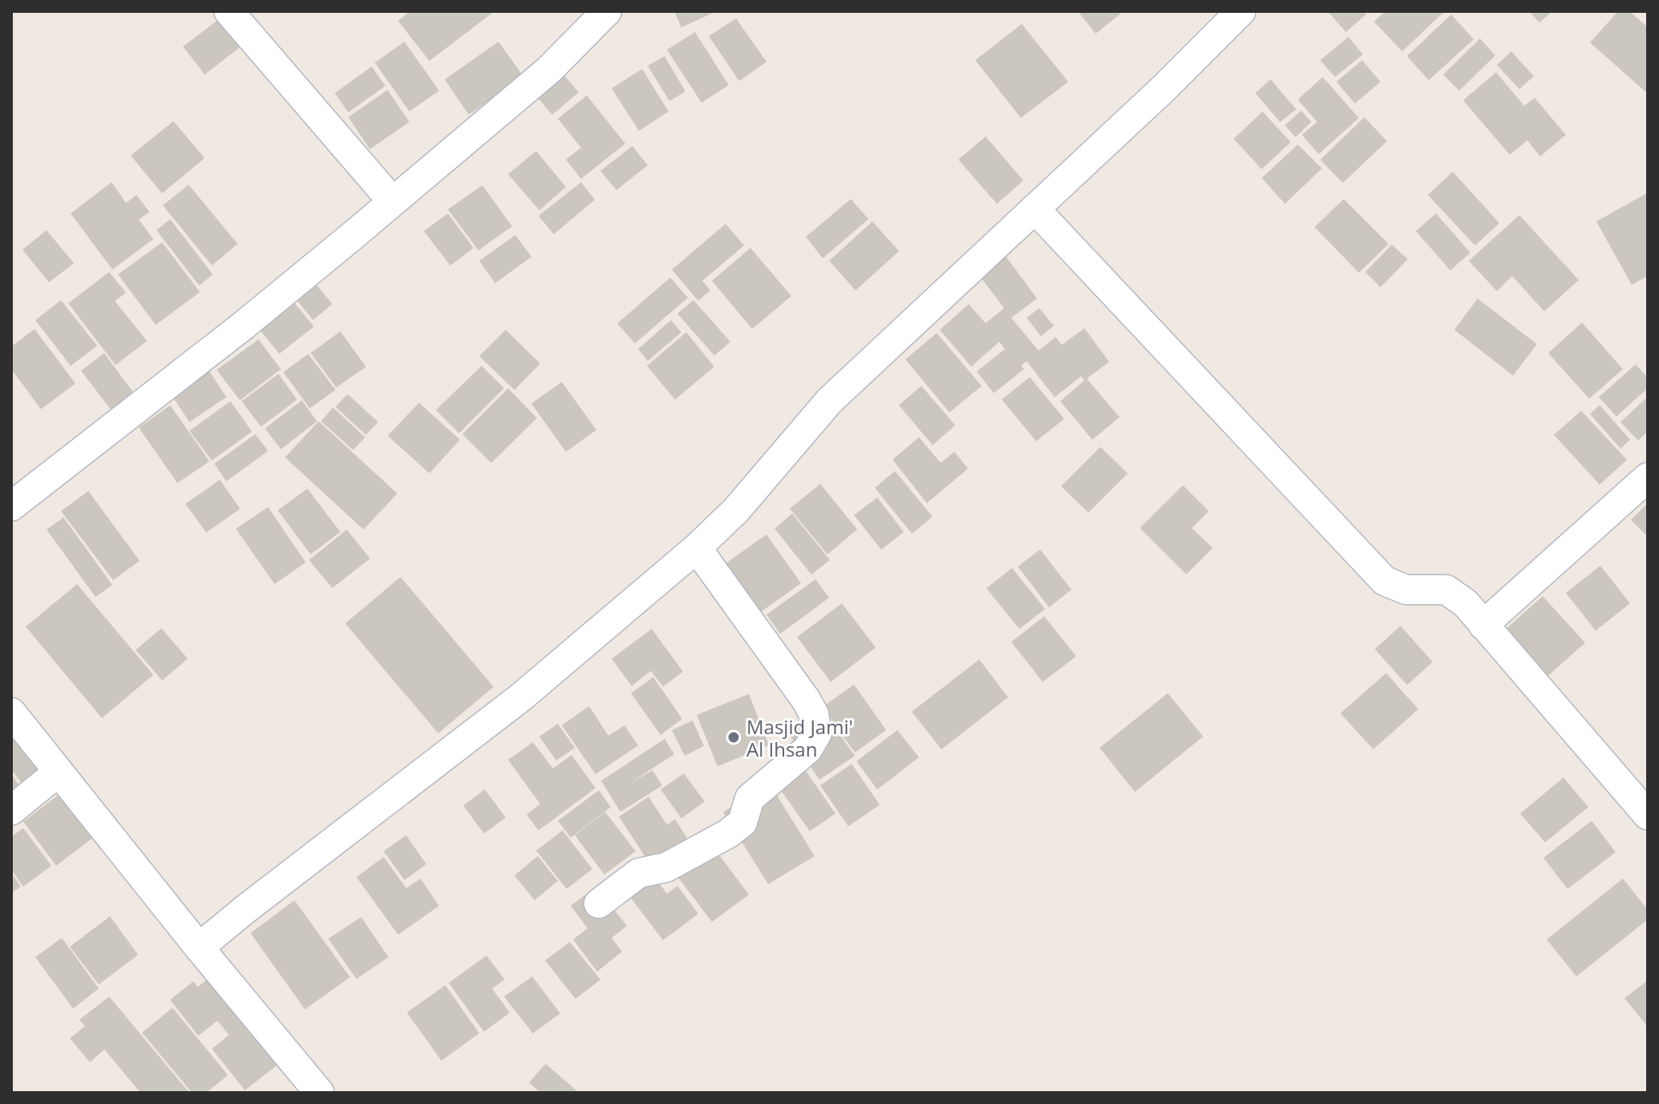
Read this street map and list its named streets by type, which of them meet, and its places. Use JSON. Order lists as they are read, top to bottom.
{
  "places": ["Masjid Jami' Al Ihsan"]
}
